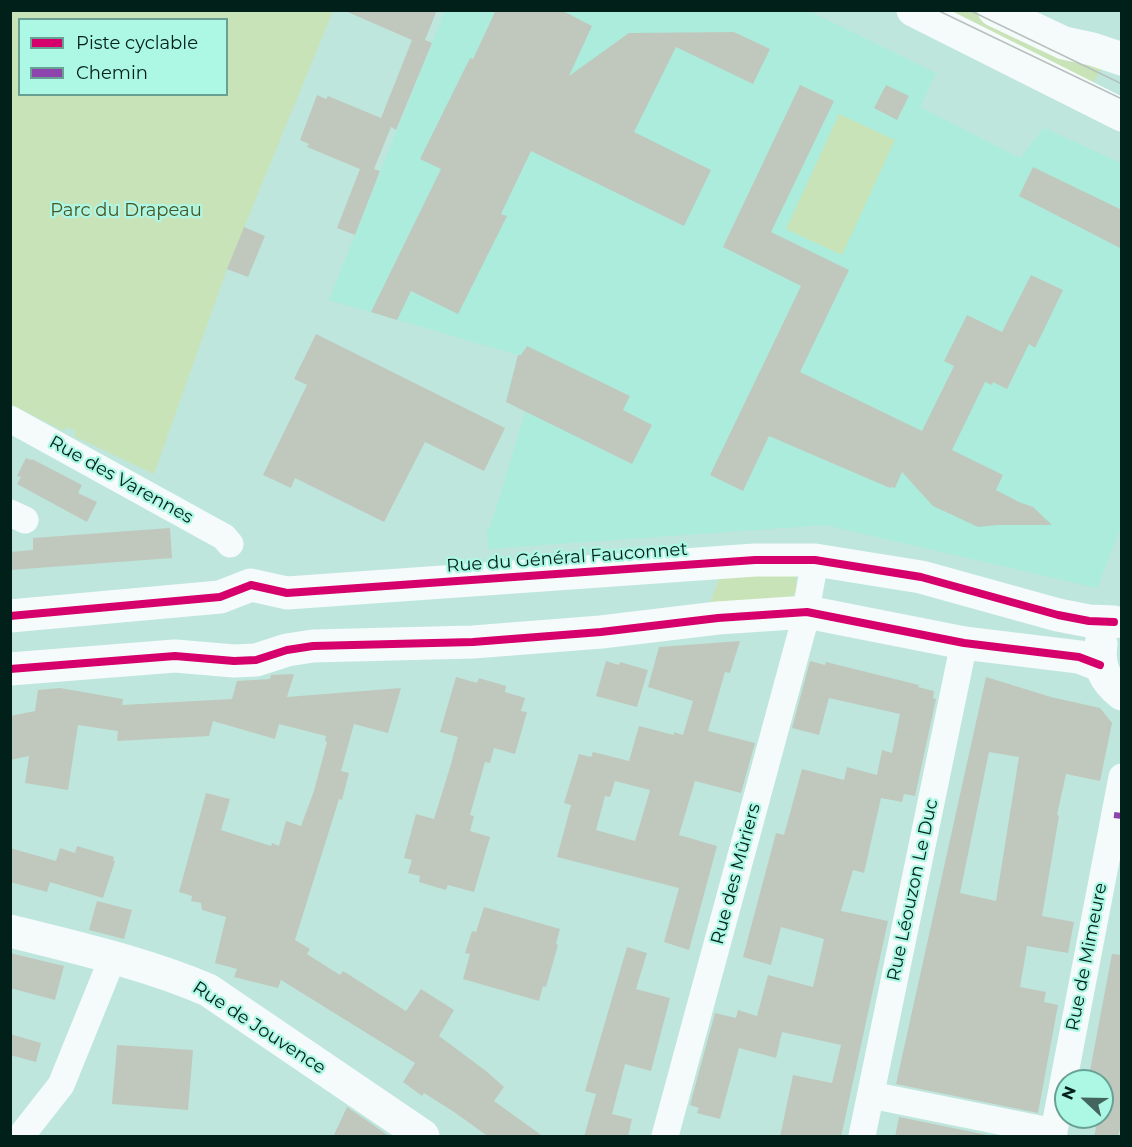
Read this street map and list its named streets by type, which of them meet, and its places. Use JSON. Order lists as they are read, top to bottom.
{
  "streets": {
    "main road": ["Rue du Général Fauconnet", "Rue de Jouvence"],
    "street": [
      "Rue des Varennes",
      "Rue des Mûriers",
      "Rue Léouzon Le Duc",
      "Rue de Mimeure"
    ]
  },
  "parks": ["Parc du Drapeau"],
  "legend": ["Piste cyclable", "Chemin"],
  "north": "left"
}
